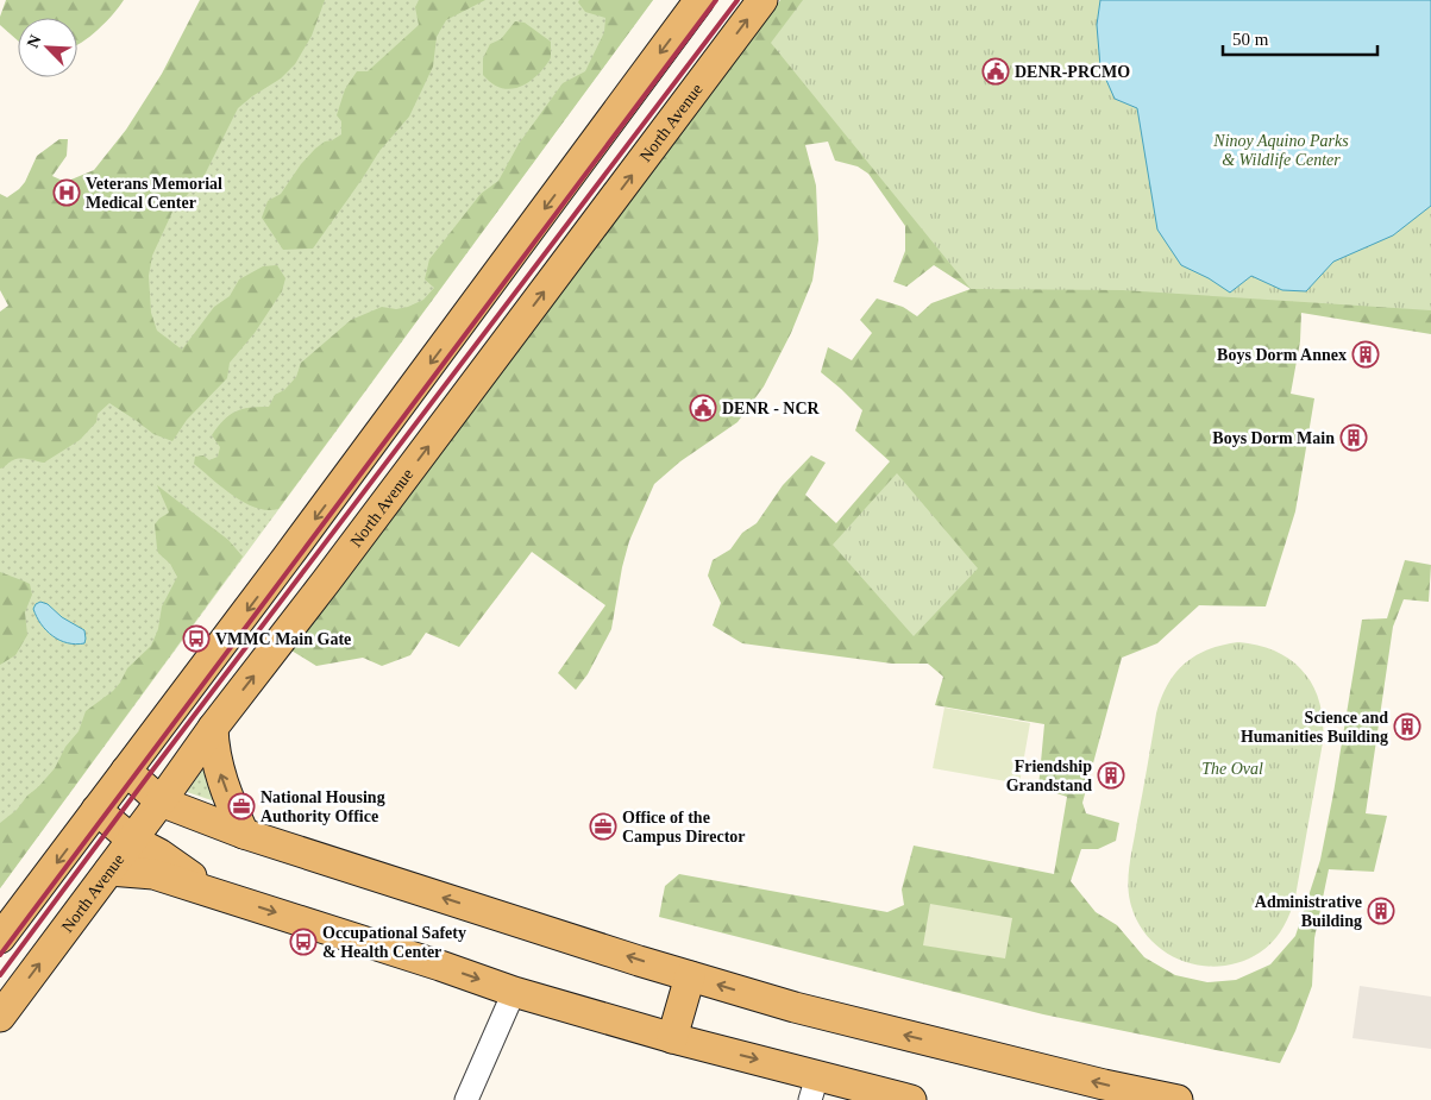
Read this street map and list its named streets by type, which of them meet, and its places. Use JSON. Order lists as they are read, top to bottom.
{
  "streets": {
    "main road": ["North Avenue"]
  },
  "parks": ["Ninoy Aquino Parks & Wildlife Center", "The Oval"],
  "places": {
    "public building": ["DENR-PRCMO", "DENR - NCR"],
    "hospital": ["Veterans Memorial Medical Center"],
    "building": [
      "Boys Dorm Annex",
      "Boys Dorm Main",
      "Science and Humanities Building",
      "Friendship Grandstand",
      "Administrative Building"
    ],
    "bus stop": ["VMMC Main Gate", "Occupational Safety & Health Center"],
    "office": ["National Housing Authority Office", "Office of the Campus Director"]
  },
  "scale_bar": "50 m",
  "north": "top left"
}
